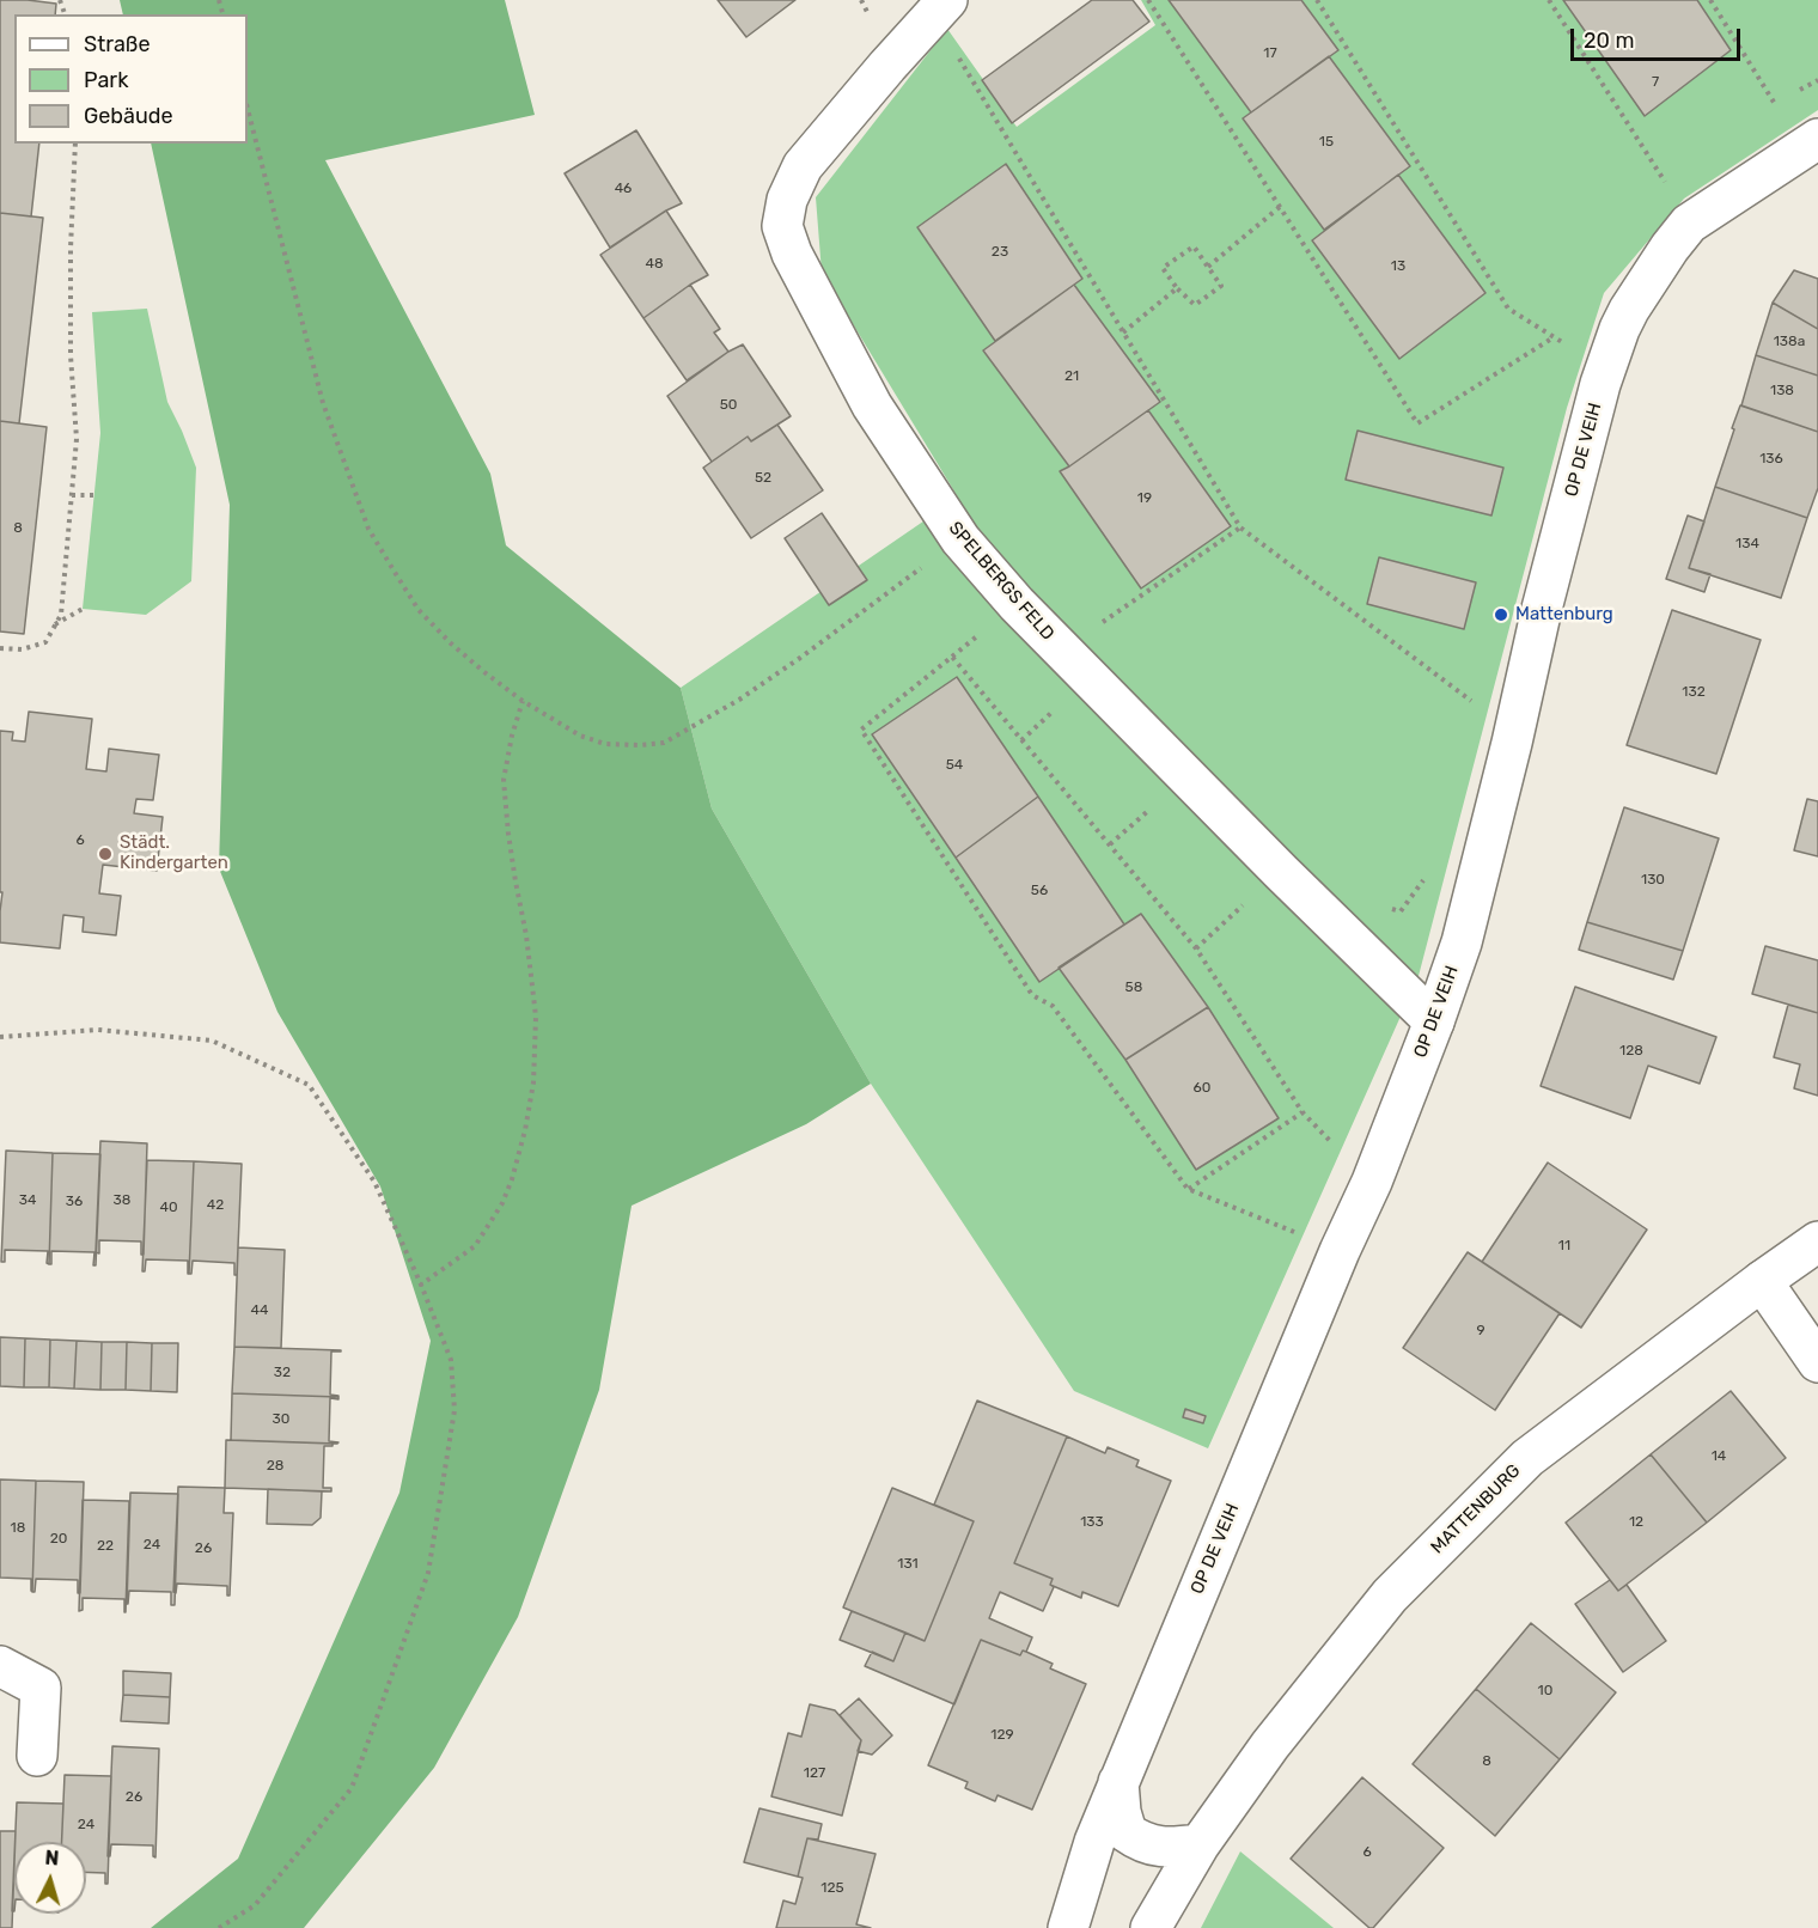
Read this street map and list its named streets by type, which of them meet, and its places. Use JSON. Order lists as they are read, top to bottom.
{
  "streets": {
    "street": ["OP DE VEIH", "SPELBERGS FELD", "MATTENBURG"]
  },
  "crossings": [
    ["OP DE VEIH", "SPELBERGS FELD"]
  ],
  "places": ["Mattenburg", "Städt. Kindergarten"],
  "house_numbers": [
    "17",
    "7",
    "15",
    "46",
    "23",
    "48",
    "13",
    "138a",
    "21",
    "138",
    "50",
    "136",
    "52",
    "19",
    "8",
    "134",
    "132",
    "54",
    "6",
    "130",
    "56",
    "58",
    "128",
    "60",
    "34",
    "38",
    "36",
    "42",
    "40",
    "11",
    "44",
    "9",
    "32",
    "30",
    "14",
    "28",
    "133",
    "12",
    "18",
    "20",
    "24",
    "22",
    "26",
    "131",
    "10",
    "129",
    "8",
    "127",
    "26",
    "24",
    "6",
    "125"
  ],
  "legend": ["Straße", "Park", "Gebäude"],
  "scale_bar": "20 m",
  "north": "top"
}
